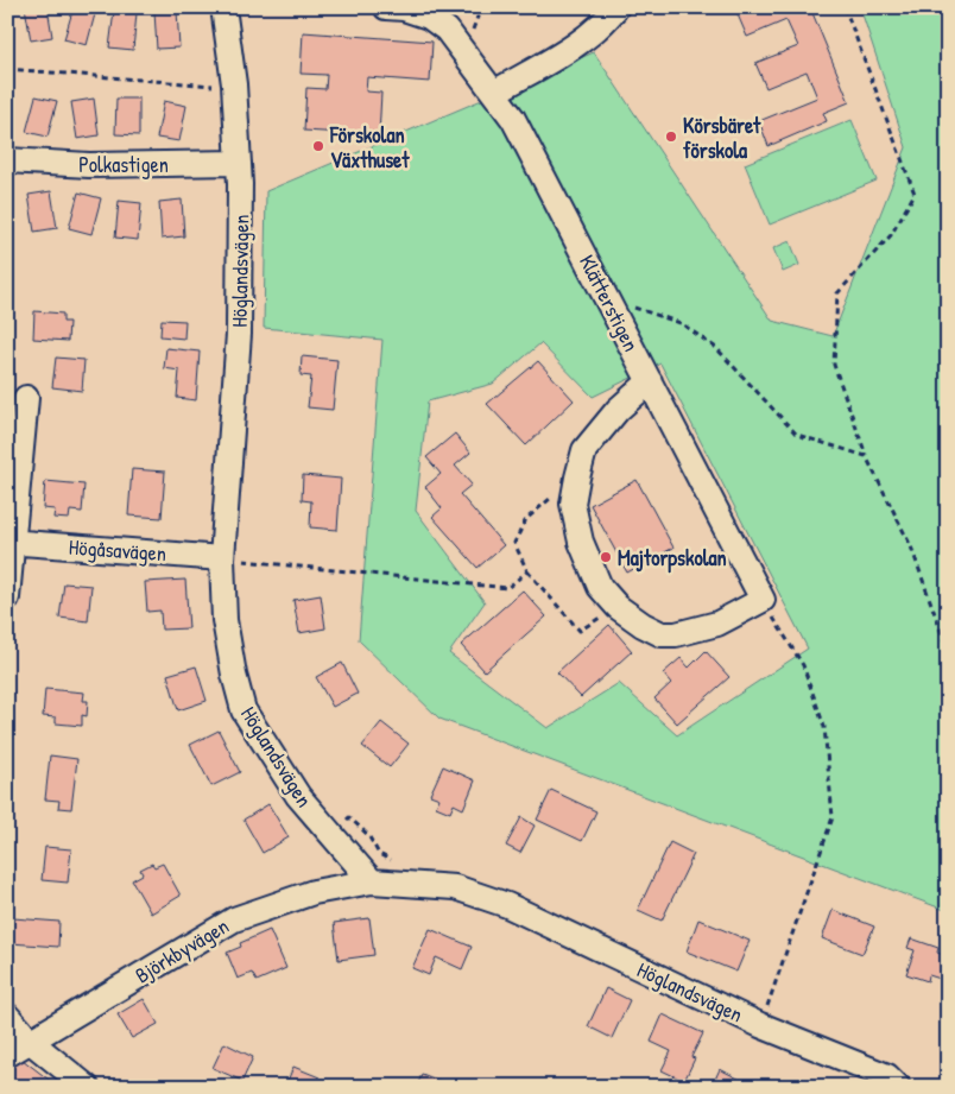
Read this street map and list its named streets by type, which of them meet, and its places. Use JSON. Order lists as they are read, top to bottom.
{
  "streets": {
    "street": [
      "Polkastigen",
      "Höglandsvägen",
      "Klätterstigen",
      "Högåsavägen",
      "Björkbyvägen"
    ]
  },
  "crossings": [
    ["Polkastigen", "Höglandsvägen"],
    ["Höglandsvägen", "Högåsavägen"],
    ["Höglandsvägen", "Björkbyvägen"]
  ],
  "places": ["Körsbäret förskola", "Förskolan Växthuset", "Majtorpskolan"]
}
